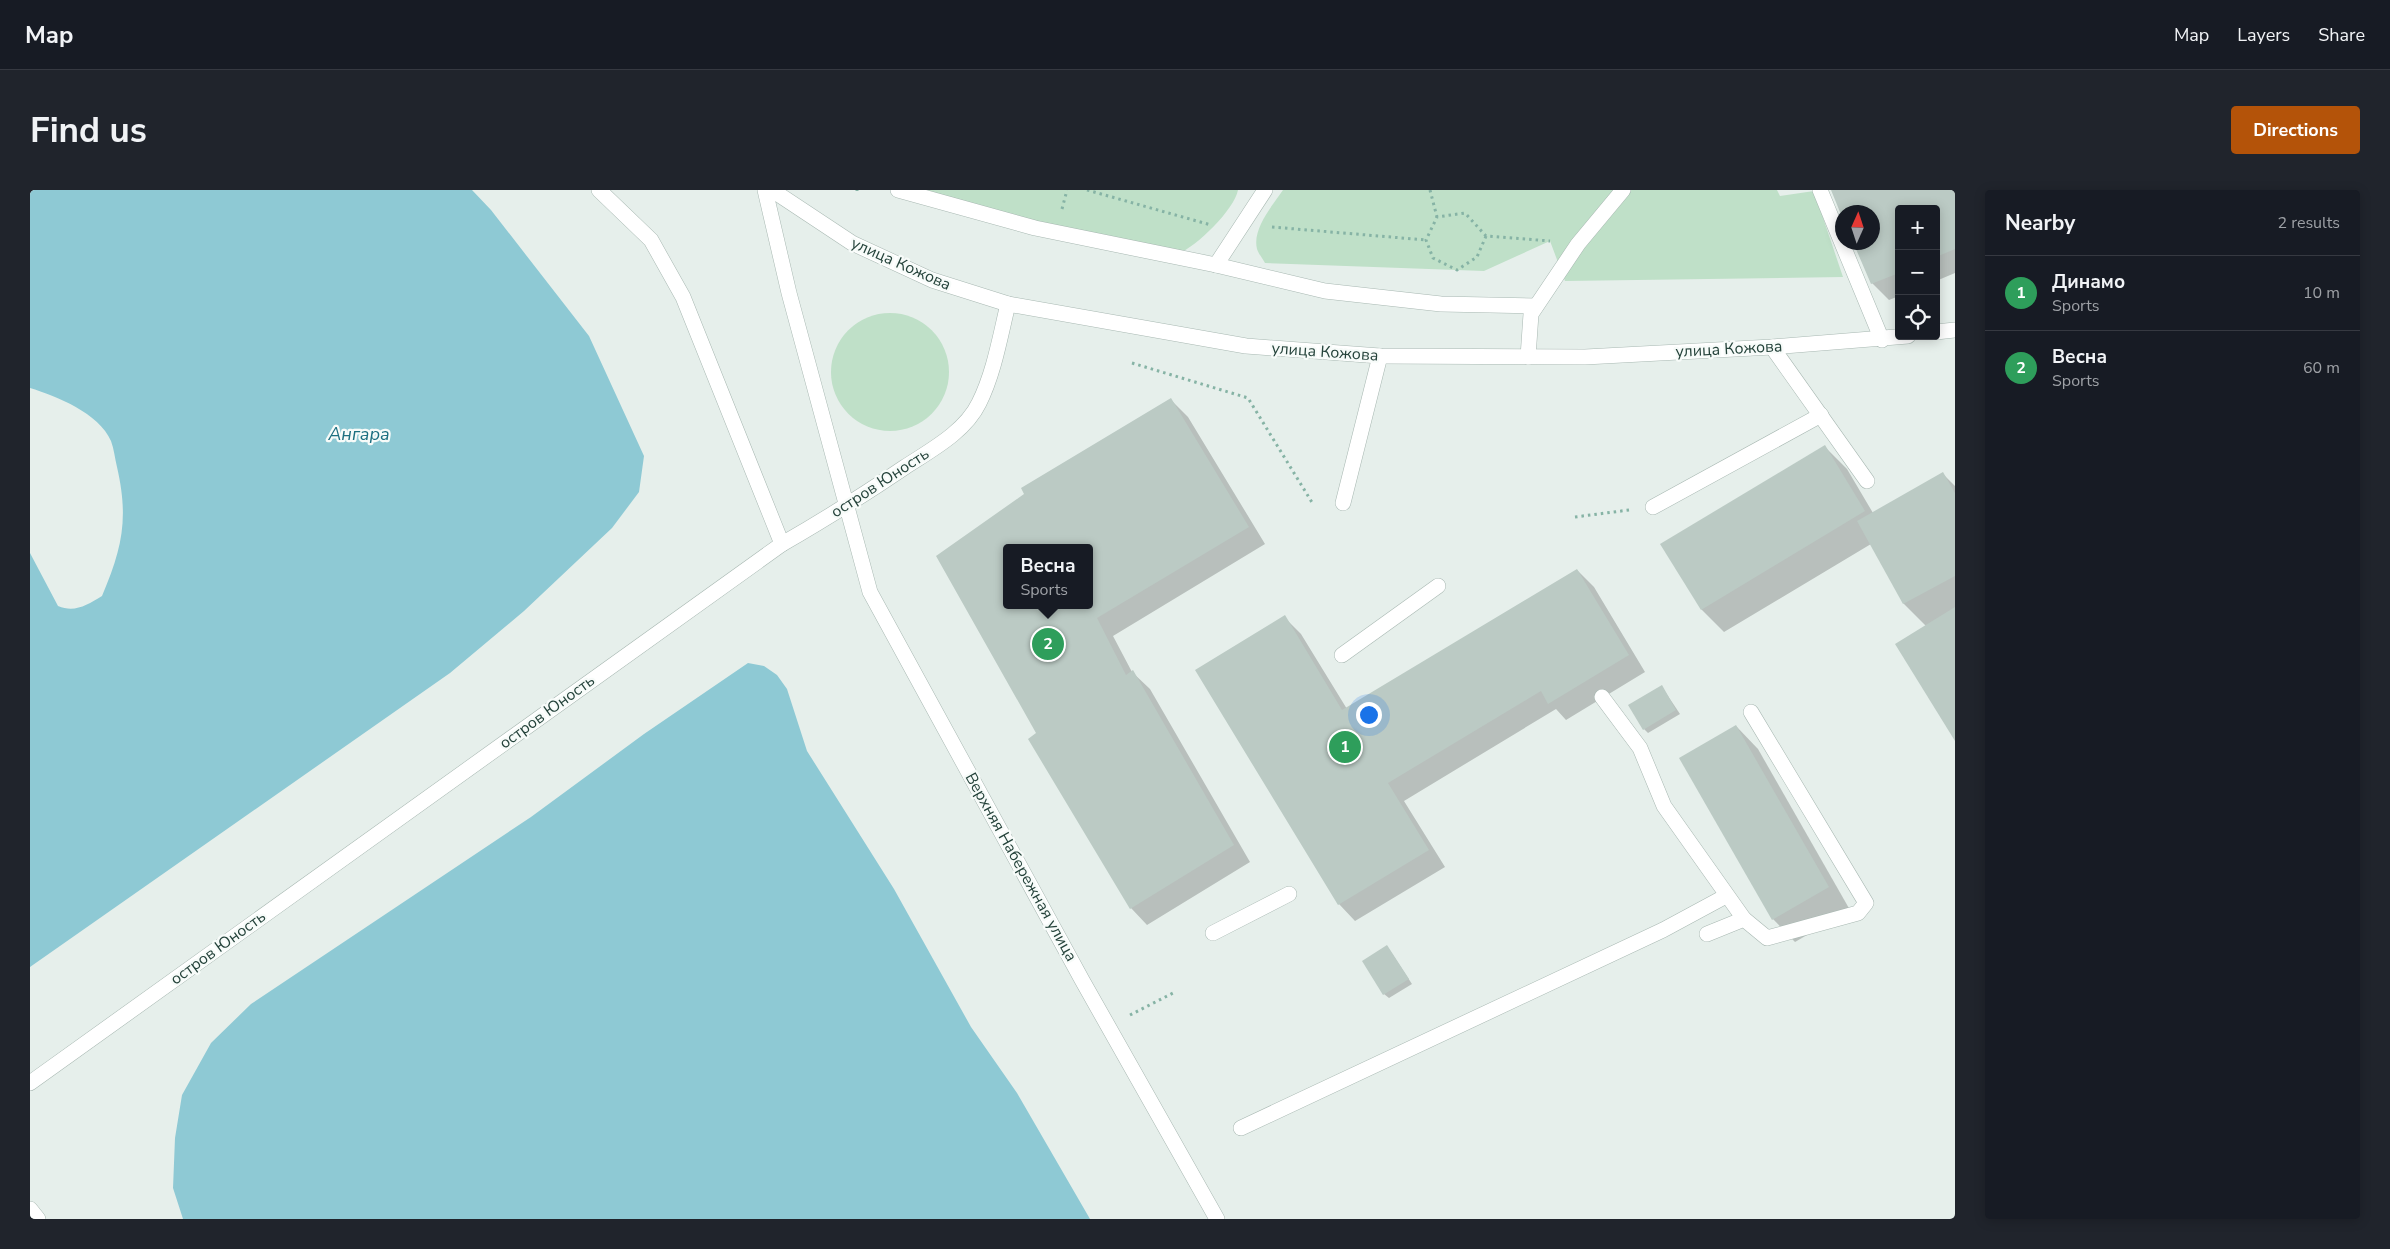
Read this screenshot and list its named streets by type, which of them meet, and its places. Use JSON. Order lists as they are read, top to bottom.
{
  "streets": {
    "street": ["улица Кожова", "остров Юность", "Верхняя Набережная улица"]
  },
  "crossings": [
    ["улица Кожова", "остров Юность"],
    ["остров Юность", "Верхняя Набережная улица"]
  ],
  "water": ["Ангара"],
  "north": "top",
  "page": {
    "header": "Map",
    "nav": ["Map", "Layers", "Share"],
    "buttons": "Directions",
    "title": "Find us",
    "heading": ["Nearby", "2 results"],
    "map_buttons": ["+", "−"],
    "list": [
      {
        "mark": "1",
        "name": "Динамо",
        "note": "Sports",
        "value": "10 m"
      },
      {
        "mark": "2",
        "name": "Весна",
        "note": "Sports",
        "value": "60 m"
      }
    ],
    "popup": ["Весна", "Sports"],
    "pins": ["2", "1"]
  }
}
